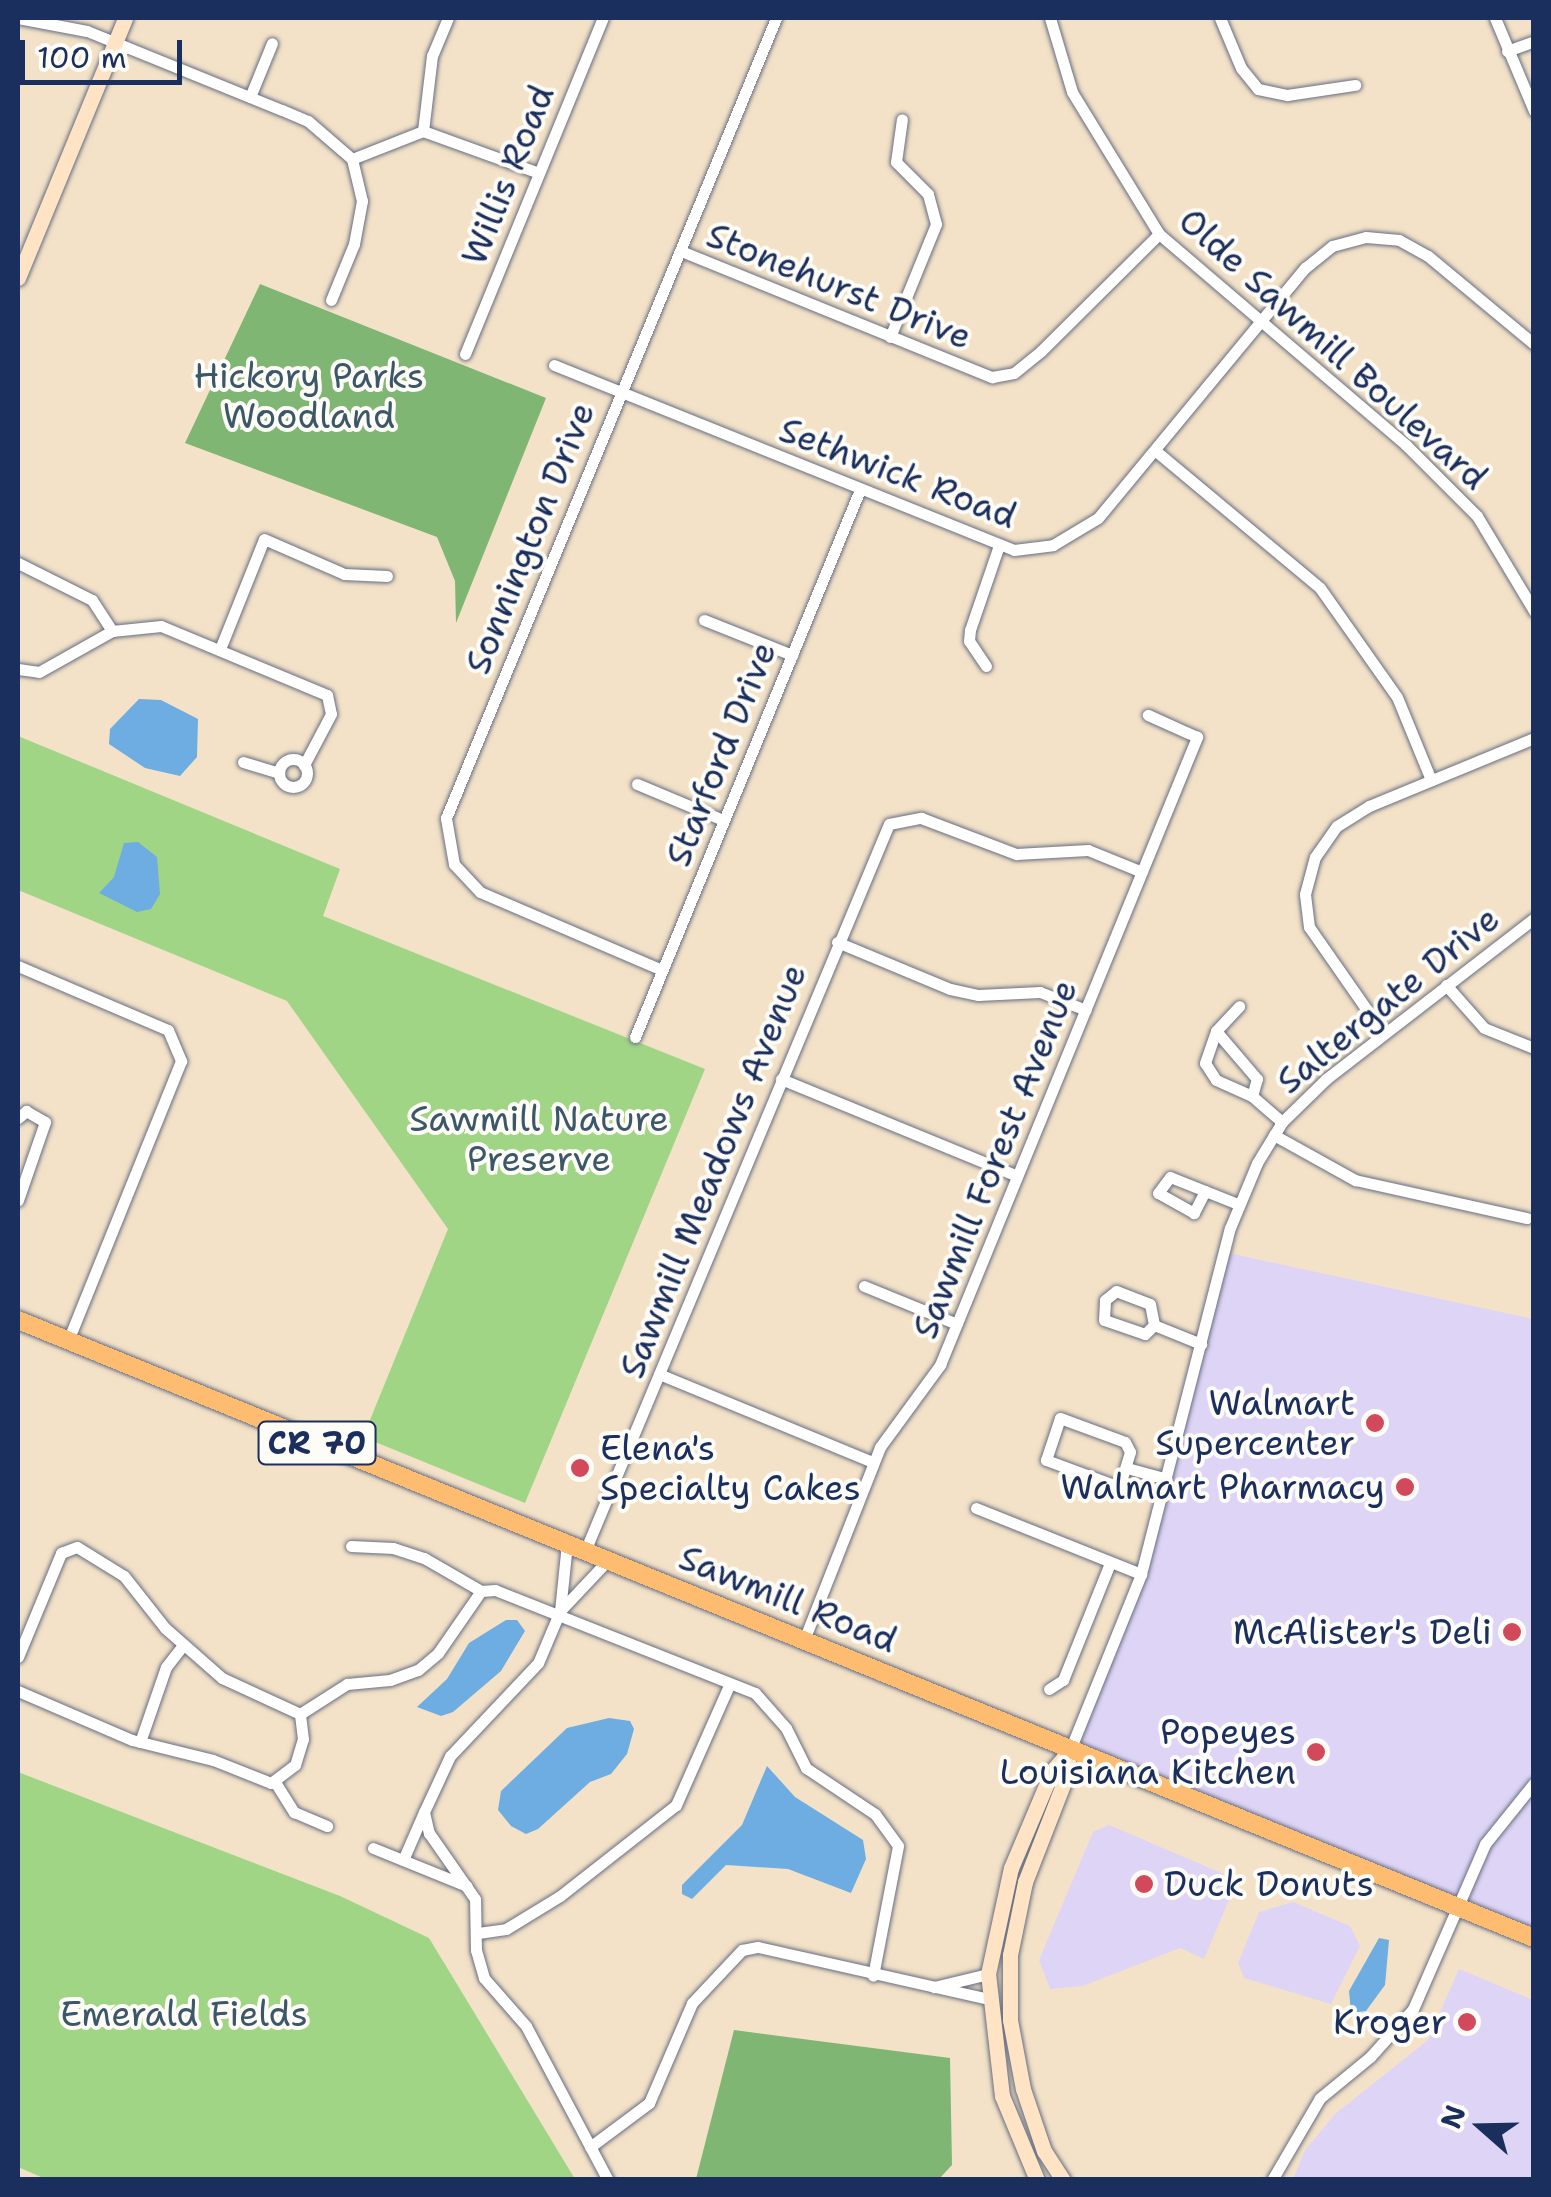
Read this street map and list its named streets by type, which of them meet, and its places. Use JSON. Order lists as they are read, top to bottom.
{
  "streets": {
    "main road": ["CR 70", "Sawmill Road"],
    "street": [
      "Willis Road",
      "Stonehurst Drive",
      "Olde Sawmill Boulevard",
      "Sethwick Road",
      "Sonnington Drive",
      "Starford Drive",
      "Saltergate Drive",
      "Sawmill Forest Avenue",
      "Sawmill Meadows Avenue"
    ]
  },
  "crossings": [
    ["Stonehurst Drive", "Olde Sawmill Boulevard"],
    ["Stonehurst Drive", "Sonnington Drive"],
    ["Olde Sawmill Boulevard", "Sethwick Road"],
    ["Sethwick Road", "Sonnington Drive"],
    ["Sethwick Road", "Starford Drive"],
    ["Sonnington Drive", "Starford Drive"],
    ["Saltergate Drive", "Sawmill Road"],
    ["Sawmill Forest Avenue", "Sawmill Meadows Avenue"],
    ["Sawmill Forest Avenue", "Sawmill Road"],
    ["Sawmill Meadows Avenue", "Sawmill Road"]
  ],
  "parks": ["Hickory Parks Woodland", "Sawmill Nature Preserve", "Emerald Fields"],
  "places": [
    "Walmart Supercenter",
    "Elena's Specialty Cakes",
    "Walmart Pharmacy",
    "McAlister's Deli",
    "Popeyes Louisiana Kitchen",
    "Duck Donuts",
    "Kroger"
  ],
  "scale_bar": "100 m",
  "north": "left"
}
